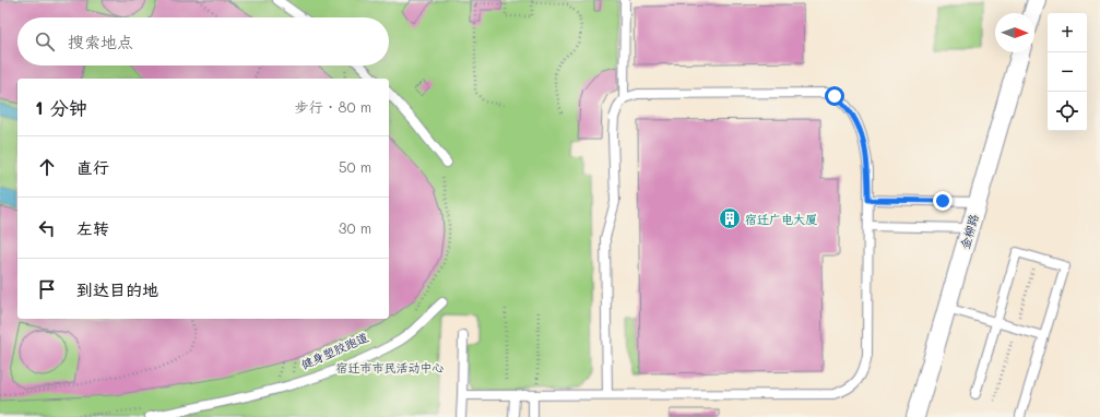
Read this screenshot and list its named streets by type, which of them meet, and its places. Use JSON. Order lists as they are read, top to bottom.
{
  "streets": {
    "street": ["金柳路"]
  },
  "parks": ["宿迁市市民活动中心"],
  "places": {
    "building": ["宿迁广电大厦"]
  },
  "north": "right",
  "page": {
    "map_buttons": ["+", "−"],
    "search": "搜索地点",
    "heading": ["1 分钟", "步行 · 80 m"],
    "list": [
      ["直行", "50 m"],
      ["左转", "30 m"],
      "到达目的地"
    ]
  }
}
